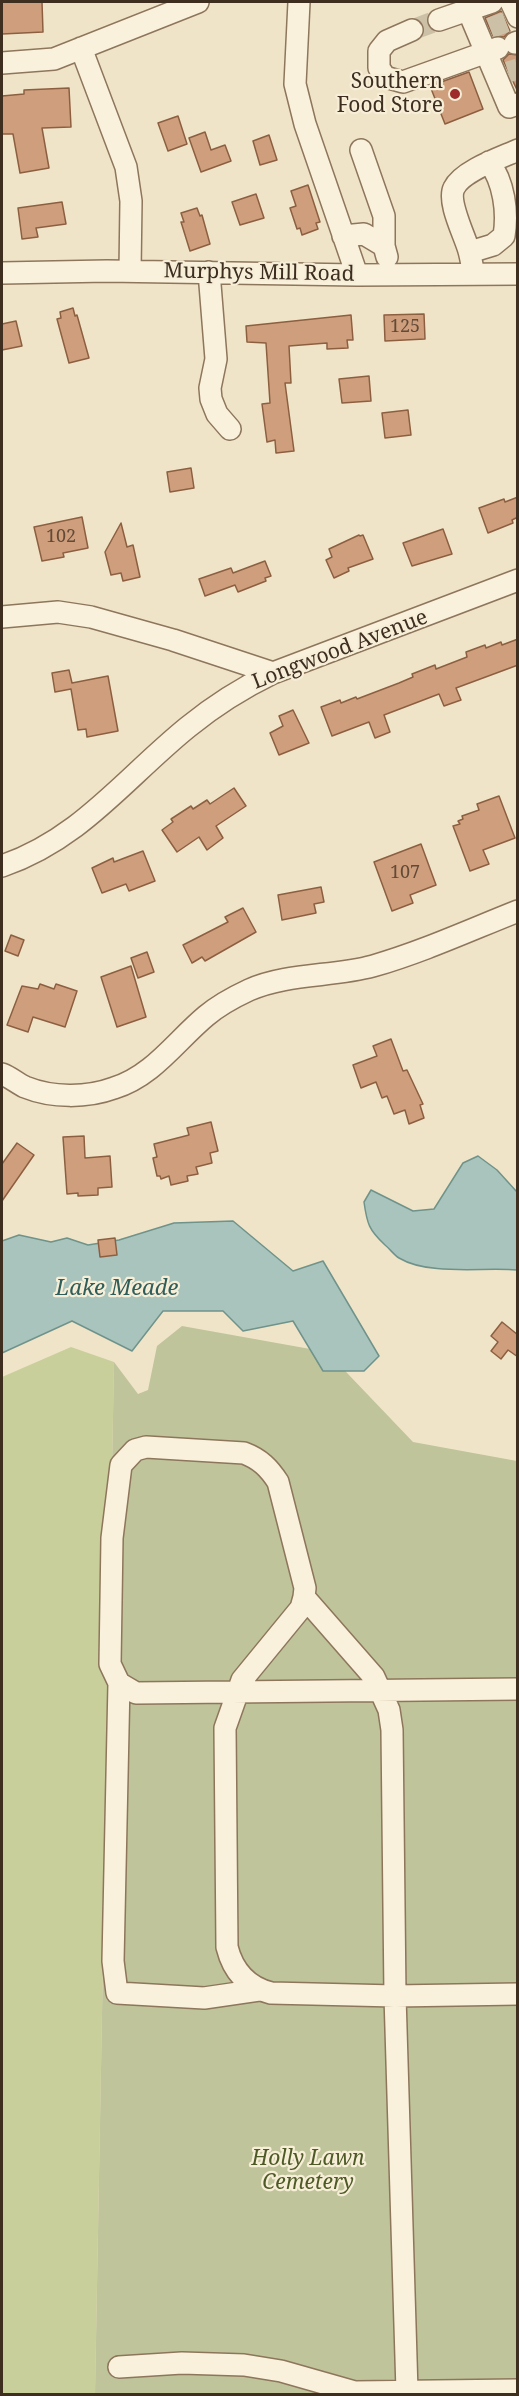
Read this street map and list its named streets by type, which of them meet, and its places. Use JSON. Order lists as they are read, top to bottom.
{
  "streets": {
    "street": ["Murphys Mill Road", "Longwood Avenue"]
  },
  "water": ["Lake Meade"],
  "parks": ["Holly Lawn Cemetery"],
  "places": ["Southern Food Store"],
  "house_numbers": ["125", "102", "107"]
}
